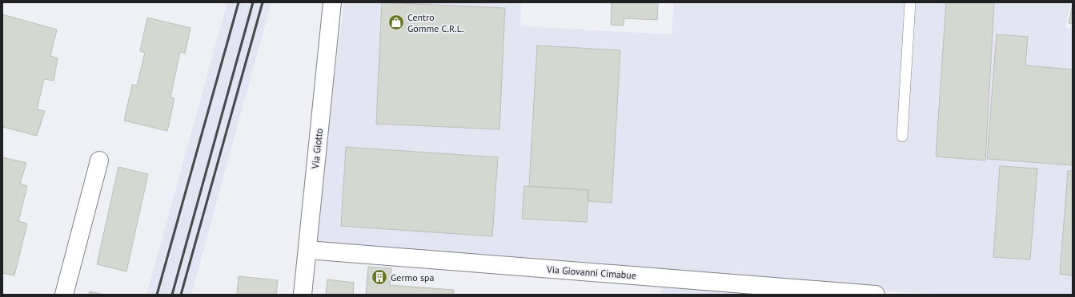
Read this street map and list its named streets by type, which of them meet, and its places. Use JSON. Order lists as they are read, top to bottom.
{
  "streets": {
    "street": ["Via Giotto", "Via Giovanni Cimabue"]
  },
  "crossings": [
    ["Via Giotto", "Via Giovanni Cimabue"]
  ],
  "places": {
    "shop": ["Centro Gomme C.R.L."],
    "building": ["Germo spa"]
  }
}
